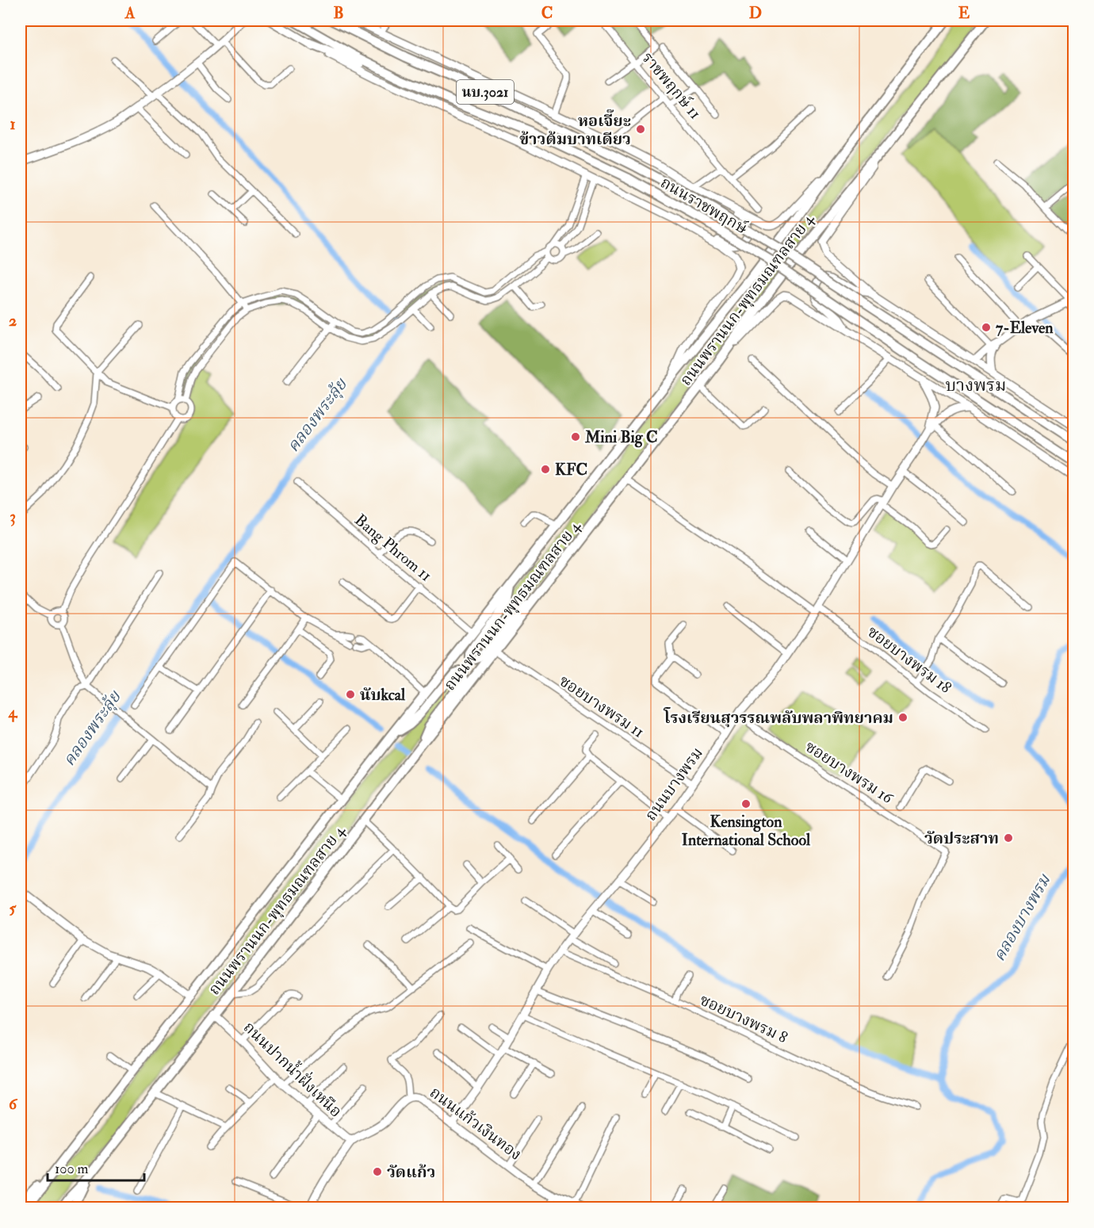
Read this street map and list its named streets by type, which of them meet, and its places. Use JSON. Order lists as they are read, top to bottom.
{
  "streets": {
    "main road": [
      "นบ.3021",
      "ถนนราชพฤกษ์",
      "ถนนพรานนก-พุทธมณฑลสาย 4",
      "ถนนบางพรม",
      "ถนนปากน้ำฝั่งเหนือ",
      "ถนนแก้วเงินทอง"
    ],
    "street": [
      "ราชพฤกษ์ 11",
      "Bang Phrom 11",
      "ซอยบางพรม 18",
      "ซอยบางพรม 11",
      "ซอยบางพรม 16",
      "ซอยบางพรม 8"
    ]
  },
  "crossings": [
    ["ถนนราชพฤกษ์", "ถนนพรานนก-พุทธมณฑลสาย 4"],
    ["ถนนพรานนก-พุทธมณฑลสาย 4", "Bang Phrom 11"],
    ["ถนนพรานนก-พุทธมณฑลสาย 4", "ซอยบางพรม 18"],
    ["ถนนพรานนก-พุทธมณฑลสาย 4", "ซอยบางพรม 11"],
    ["ถนนพรานนก-พุทธมณฑลสาย 4", "ถนนปากน้ำฝั่งเหนือ"],
    ["ซอยบางพรม 18", "ถนนบางพรม"],
    ["ซอยบางพรม 11", "ถนนบางพรม"],
    ["ซอยบางพรม 16", "ถนนบางพรม"],
    ["ถนนบางพรม", "ซอยบางพรม 8"],
    ["ถนนบางพรม", "ถนนแก้วเงินทอง"],
    ["ถนนปากน้ำฝั่งเหนือ", "ถนนแก้วเงินทอง"]
  ],
  "districts": ["บางพรม"],
  "water": ["คลองพระลุ้ย", "คลองบางพรม"],
  "places": [
    "หอเจี๊ยะ ข้าวต้มบาทเดียว",
    "7-Eleven",
    "Mini Big C",
    "KFC",
    "นับkcal",
    "โรงเรียนสุวรรณพลับพลาพิทยาคม",
    "Kensington International School",
    "วัดประสาท",
    "วัดแก้ว"
  ],
  "scale_bar": "100 m",
  "grid": {
    "columns": [
      "A",
      "B",
      "C",
      "D",
      "E"
    ],
    "rows": [
      "1",
      "2",
      "3",
      "4",
      "5",
      "6"
    ]
  }
}
